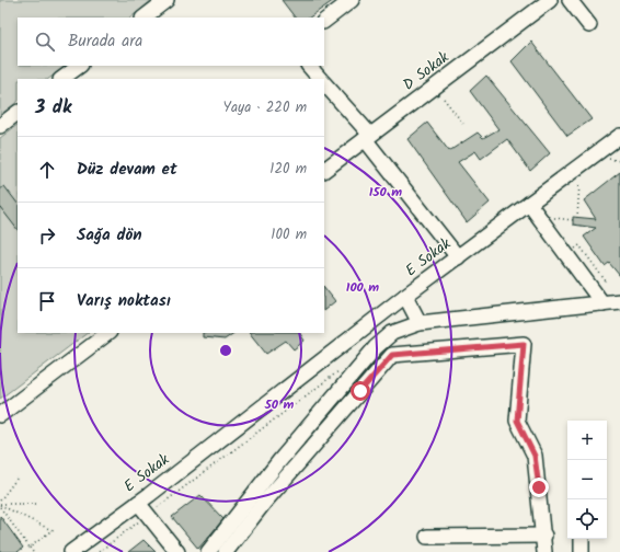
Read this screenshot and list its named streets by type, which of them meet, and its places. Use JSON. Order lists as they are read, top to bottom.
{
  "streets": {
    "street": ["D Sokak", "E Sokak"]
  },
  "page": {
    "search": "Burada ara",
    "heading": ["3 dk", "Yaya · 220 m"],
    "list": [
      ["Düz devam et", "120 m"],
      ["Sağa dön", "100 m"],
      "Varış noktası"
    ],
    "map_buttons": ["+", "−"]
  },
  "rings": ["150 m", "100 m", "50 m"]
}
